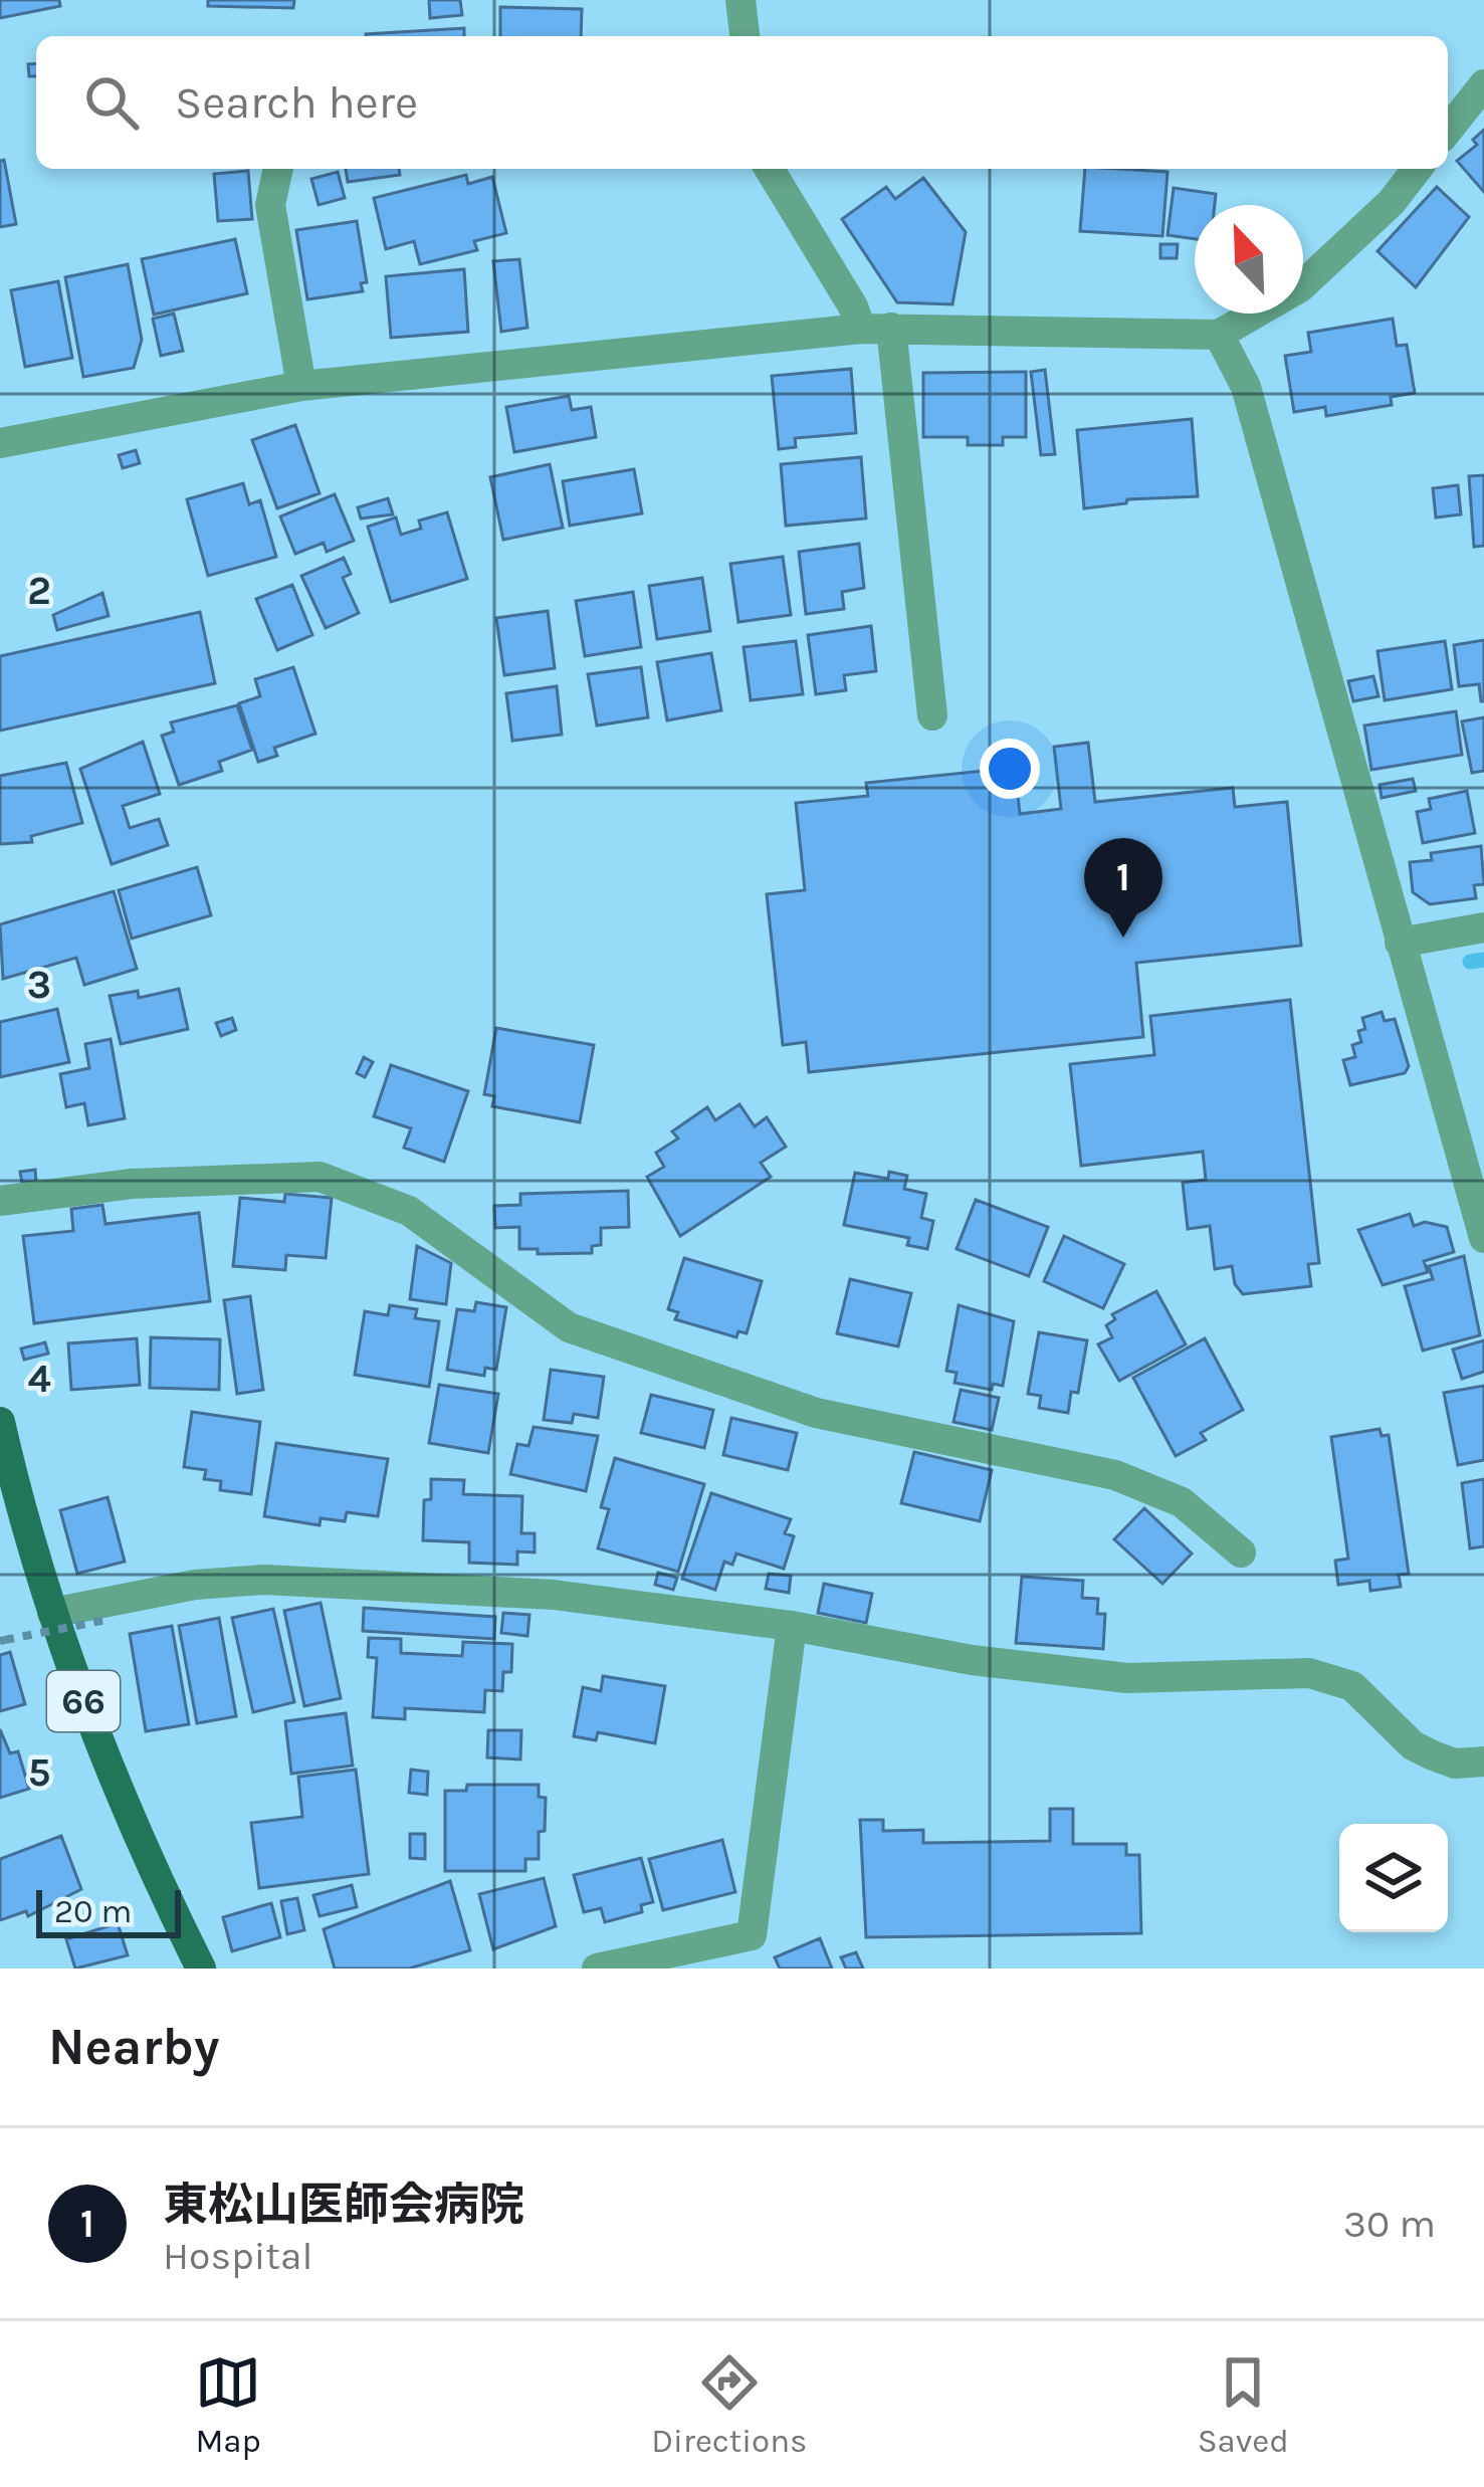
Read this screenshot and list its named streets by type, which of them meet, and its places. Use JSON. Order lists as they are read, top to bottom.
{
  "streets": {
    "main road": ["66"]
  },
  "scale_bar": "20 m",
  "north": "top left",
  "page": {
    "search": "Search here",
    "pins": "1",
    "scale": "20 m",
    "heading": "Nearby",
    "list": [
      {
        "mark": "1",
        "name": "東松山医師会病院",
        "note": "Hospital",
        "value": "30 m"
      }
    ],
    "nav": ["Map", "Directions", "Saved"]
  },
  "grid": {
    "rows": [
      "2",
      "3",
      "4",
      "5"
    ]
  }
}
